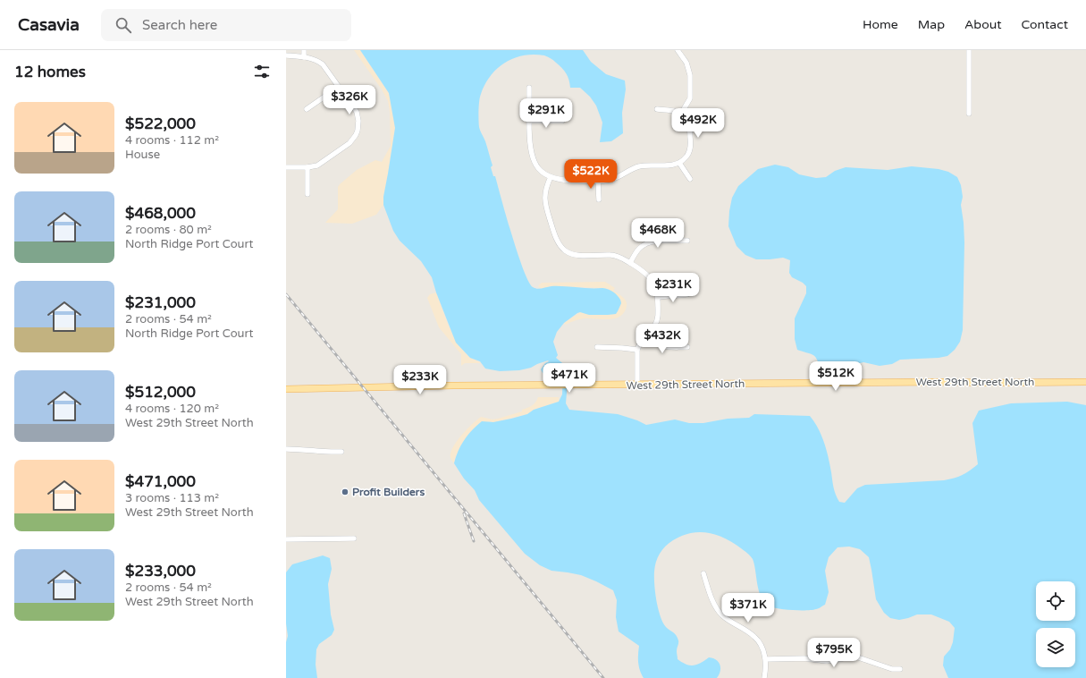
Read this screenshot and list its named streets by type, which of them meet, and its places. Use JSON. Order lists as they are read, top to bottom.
{
  "streets": {
    "main road": ["West 29th Street North"]
  },
  "places": ["Profit Builders"],
  "page": {
    "header": "Casavia",
    "search": "Search here",
    "nav": [
      "Home",
      "Map",
      "About",
      "Contact"
    ],
    "heading": "12 homes",
    "price": [
      "$326K",
      "$291K",
      "$492K",
      "$522K",
      "$468K",
      "$231K",
      "$432K",
      "$512K",
      "$471K",
      "$233K",
      "$371K",
      "$795K"
    ],
    "list": [
      {
        "name": "$522,000",
        "note": "4 rooms · 112 m² · House"
      },
      {
        "name": "$468,000",
        "note": "2 rooms · 80 m² · North Ridge Port Court"
      },
      {
        "name": "$231,000",
        "note": "2 rooms · 54 m² · North Ridge Port Court"
      },
      {
        "name": "$512,000",
        "note": "4 rooms · 120 m² · West 29th Street North"
      },
      {
        "name": "$471,000",
        "note": "3 rooms · 113 m² · West 29th Street North"
      },
      {
        "name": "$233,000",
        "note": "2 rooms · 54 m² · West 29th Street North"
      }
    ]
  }
}
